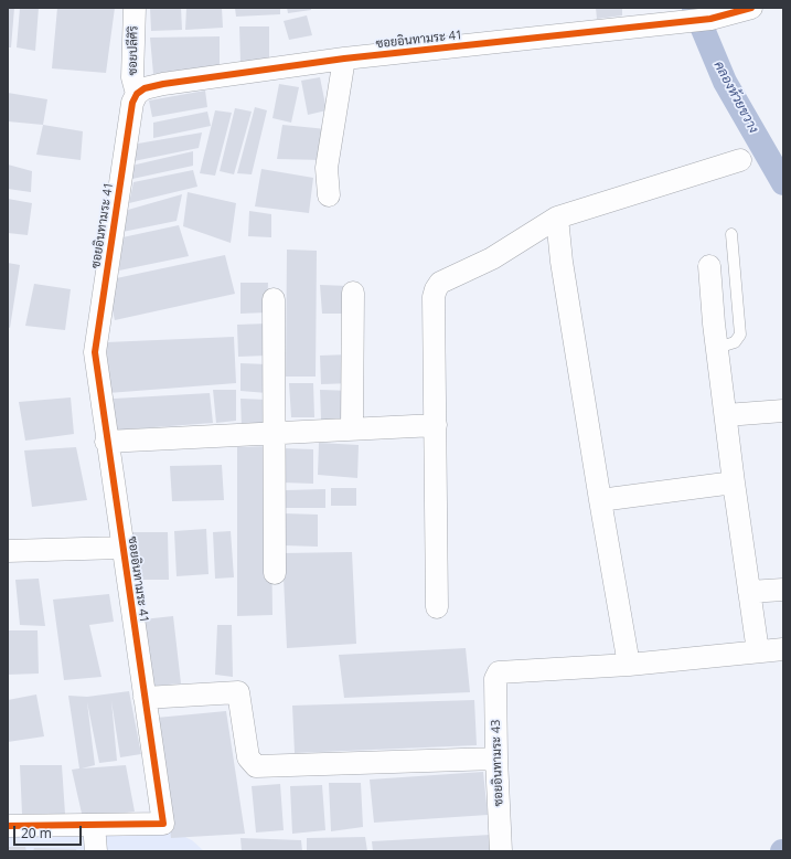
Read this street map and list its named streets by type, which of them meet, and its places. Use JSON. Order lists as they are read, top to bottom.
{
  "streets": {
    "street": ["ซอยอินทามระ 41", "ซอยปลีศิริ", "ซอยอินทามระ 43"]
  },
  "crossings": [
    ["ซอยอินทามระ 41", "ซอยปลีศิริ"]
  ],
  "water": ["คลองห้วยขวาง"],
  "scale_bar": "20 m"
}
